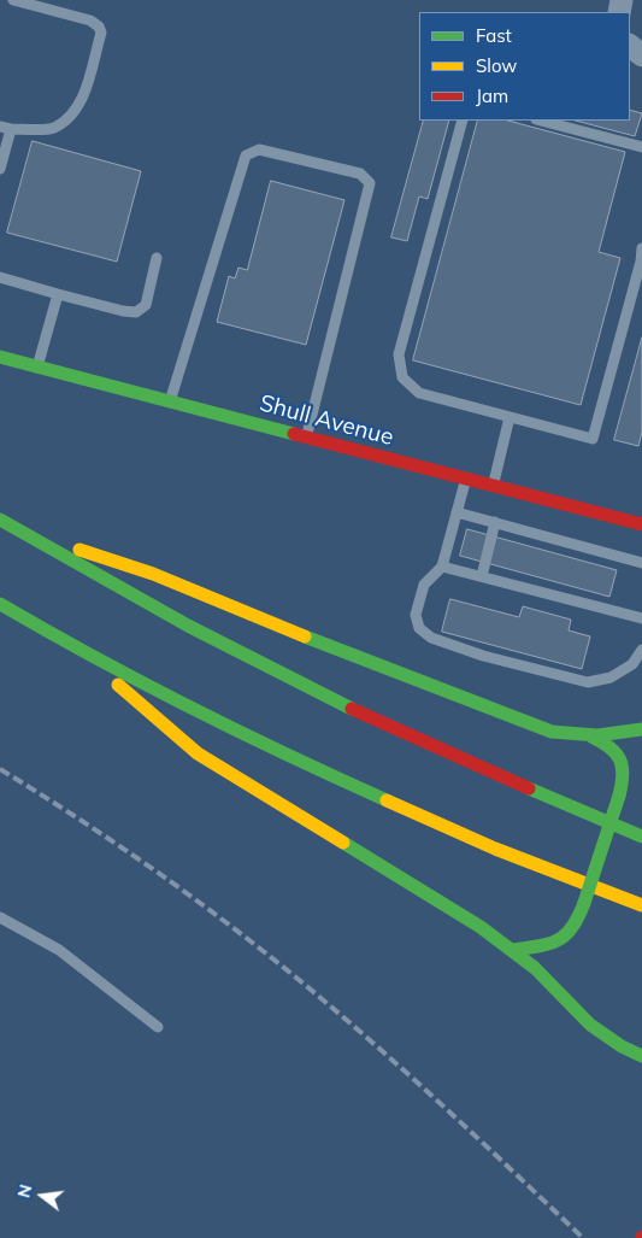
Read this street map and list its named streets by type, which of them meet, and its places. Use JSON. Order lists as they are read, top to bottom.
{
  "streets": {
    "main road": ["Shull Avenue"]
  },
  "legend": ["Fast", "Slow", "Jam"],
  "north": "left"
}
